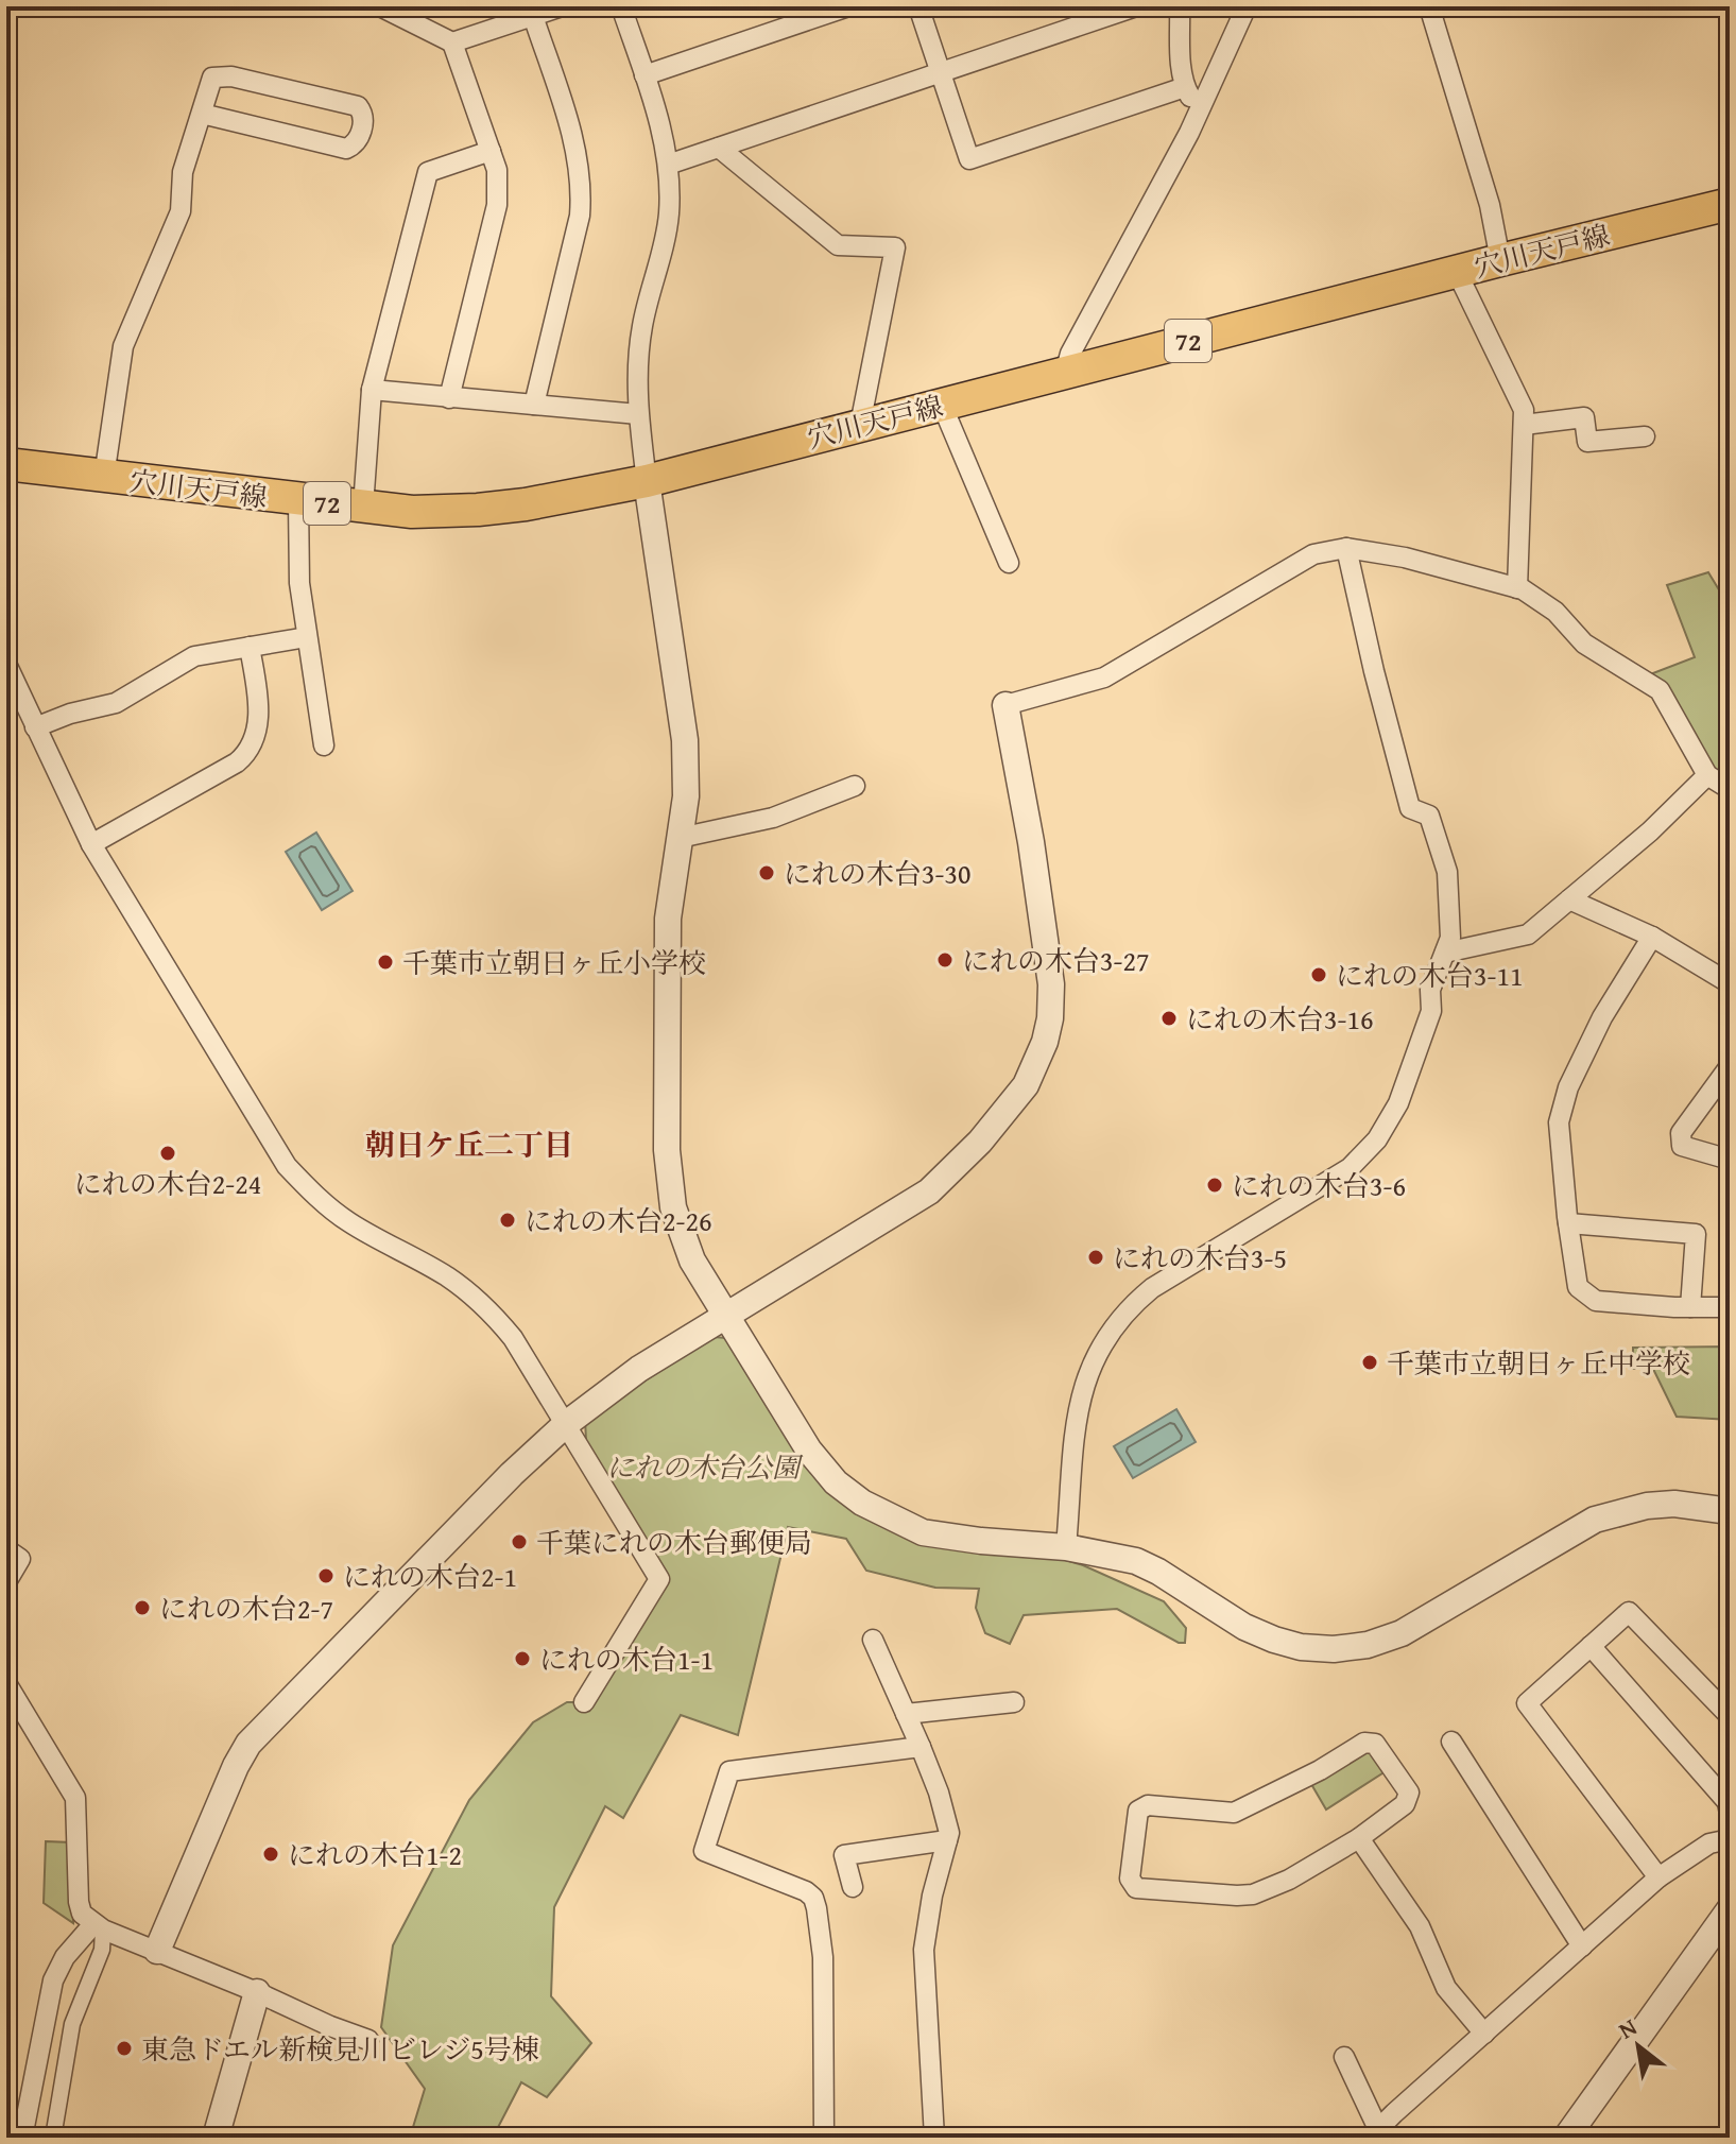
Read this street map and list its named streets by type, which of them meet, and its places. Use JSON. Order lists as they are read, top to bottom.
{
  "streets": {
    "main road": ["穴川天戸線", "72"]
  },
  "districts": ["朝日ケ丘二丁目"],
  "parks": ["にれの木台公園"],
  "places": [
    "にれの木台3-30",
    "にれの木台3-27",
    "千葉市立朝日ヶ丘小学校",
    "にれの木台3-11",
    "にれの木台3-16",
    "にれの木台2-24",
    "にれの木台3-6",
    "にれの木台2-26",
    "にれの木台3-5",
    "千葉市立朝日ヶ丘中学校",
    "千葉にれの木台郵便局",
    "にれの木台2-1",
    "にれの木台2-7",
    "にれの木台1-1",
    "にれの木台1-2",
    "東急ドエル新検見川ビレジ5号棟"
  ],
  "north": "top left"
}
